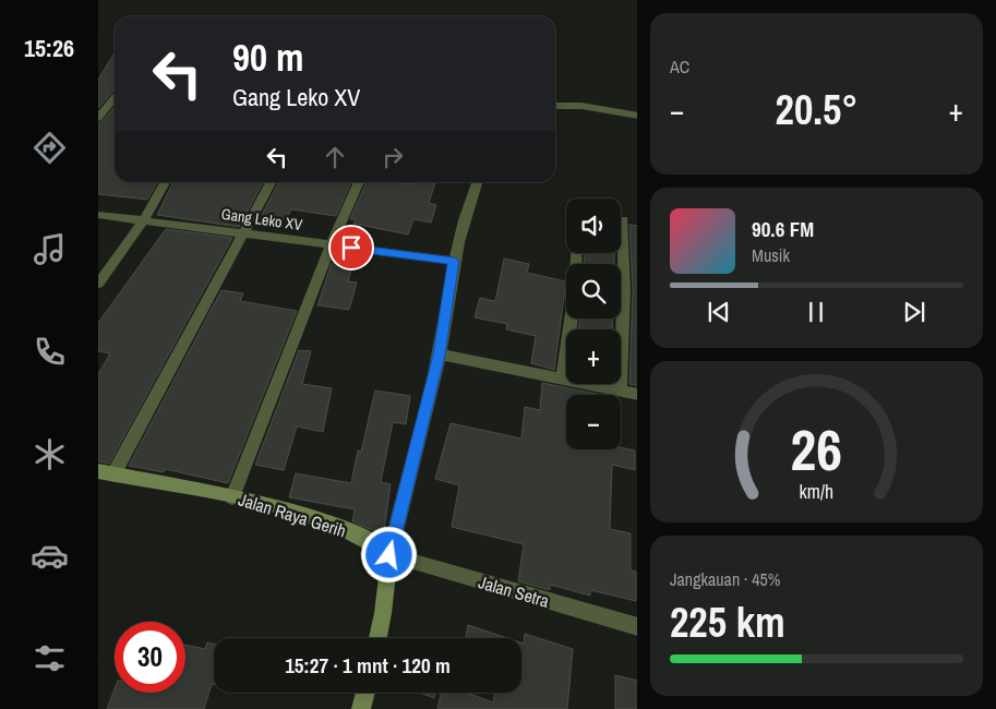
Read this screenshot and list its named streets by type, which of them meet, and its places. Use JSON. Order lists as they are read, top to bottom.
{
  "streets": {
    "street": ["Gang Leko XV", "Jalan Raya Gerih", "Jalan Setra"]
  },
  "crossings": [
    ["Jalan Raya Gerih", "Jalan Setra"]
  ],
  "page": {
    "tabs": "15:26",
    "tile": [
      "AC",
      ["Jangkauan · 45%", "225 km"]
    ],
    "turn": ["90 m", "Gang Leko XV"],
    "heat": ["−", "20.5°", "+"],
    "map_buttons": ["+", "−"],
    "song": ["90.6 FM", "Musik"],
    "limit": "30",
    "trip": "15:27 · 1 mnt · 120 m",
    "gauge": ["26", "km/h"]
  }
}
